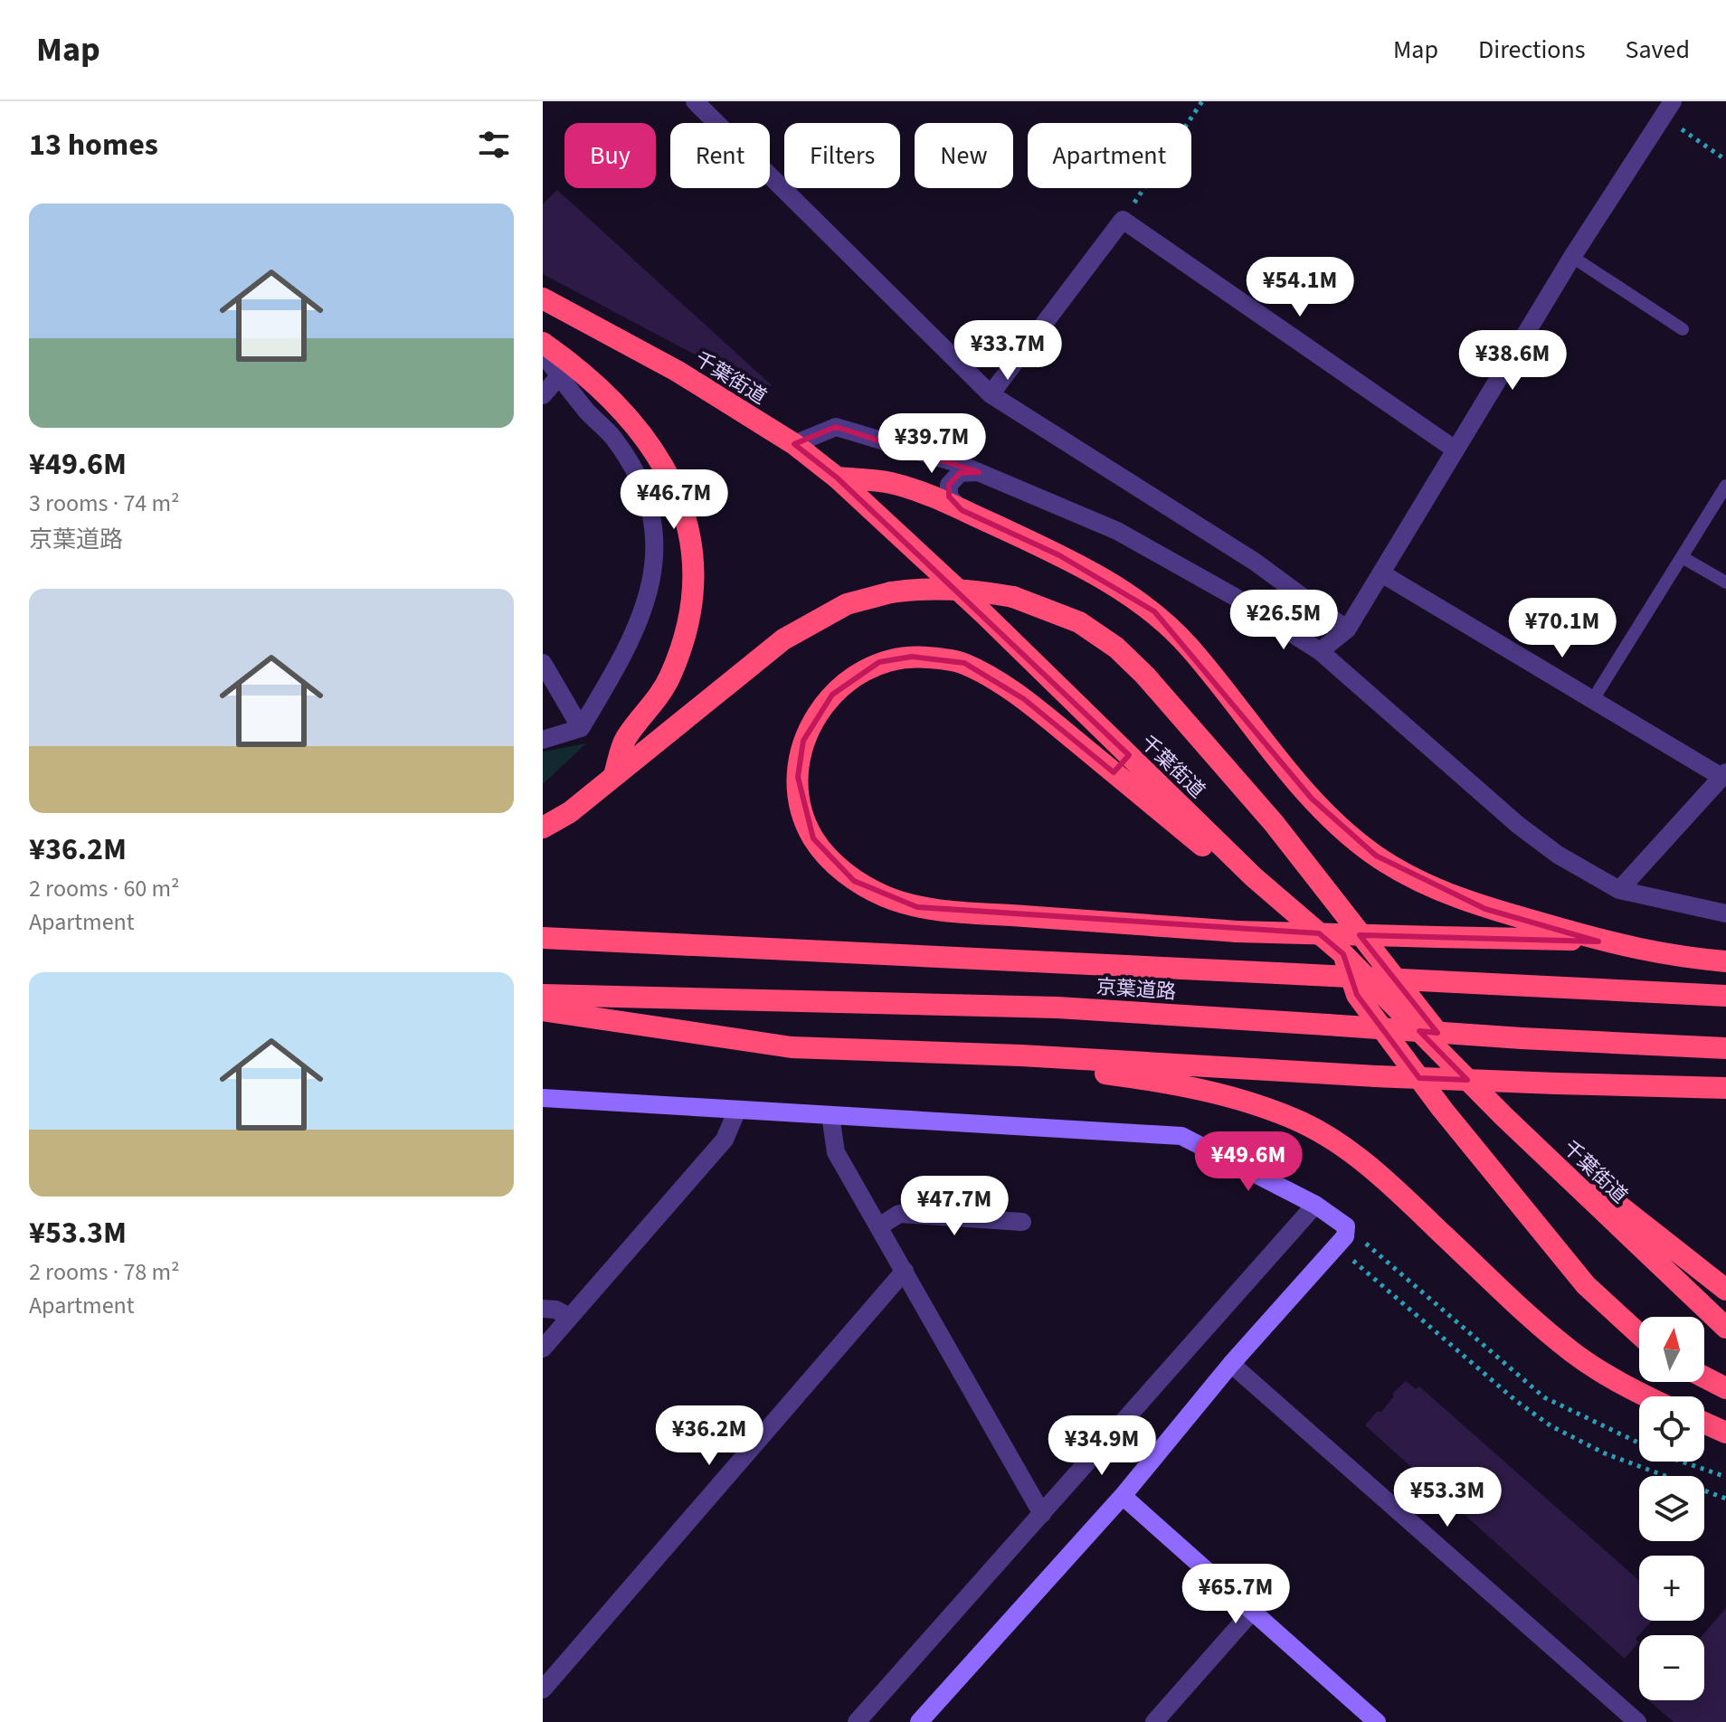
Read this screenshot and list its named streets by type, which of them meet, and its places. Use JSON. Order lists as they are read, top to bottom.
{
  "streets": {
    "highway": ["千葉街道", "京葉道路"]
  },
  "north": "top",
  "page": {
    "header": "Map",
    "nav": ["Map", "Directions", "Saved"],
    "heading": "13 homes",
    "chip": [
      "Buy",
      "Rent",
      "Filters",
      "New",
      "Apartment"
    ],
    "list": [
      {
        "name": "¥49.6M",
        "note": "3 rooms · 74 m² · 京葉道路"
      },
      {
        "name": "¥36.2M",
        "note": "2 rooms · 60 m² · Apartment"
      },
      {
        "name": "¥53.3M",
        "note": "2 rooms · 78 m² · Apartment"
      }
    ],
    "price": [
      "¥54.1M",
      "¥33.7M",
      "¥38.6M",
      "¥39.7M",
      "¥46.7M",
      "¥26.5M",
      "¥70.1M",
      "¥49.6M",
      "¥47.7M",
      "¥36.2M",
      "¥34.9M",
      "¥53.3M",
      "¥65.7M"
    ],
    "map_buttons": ["+", "−"]
  }
}
